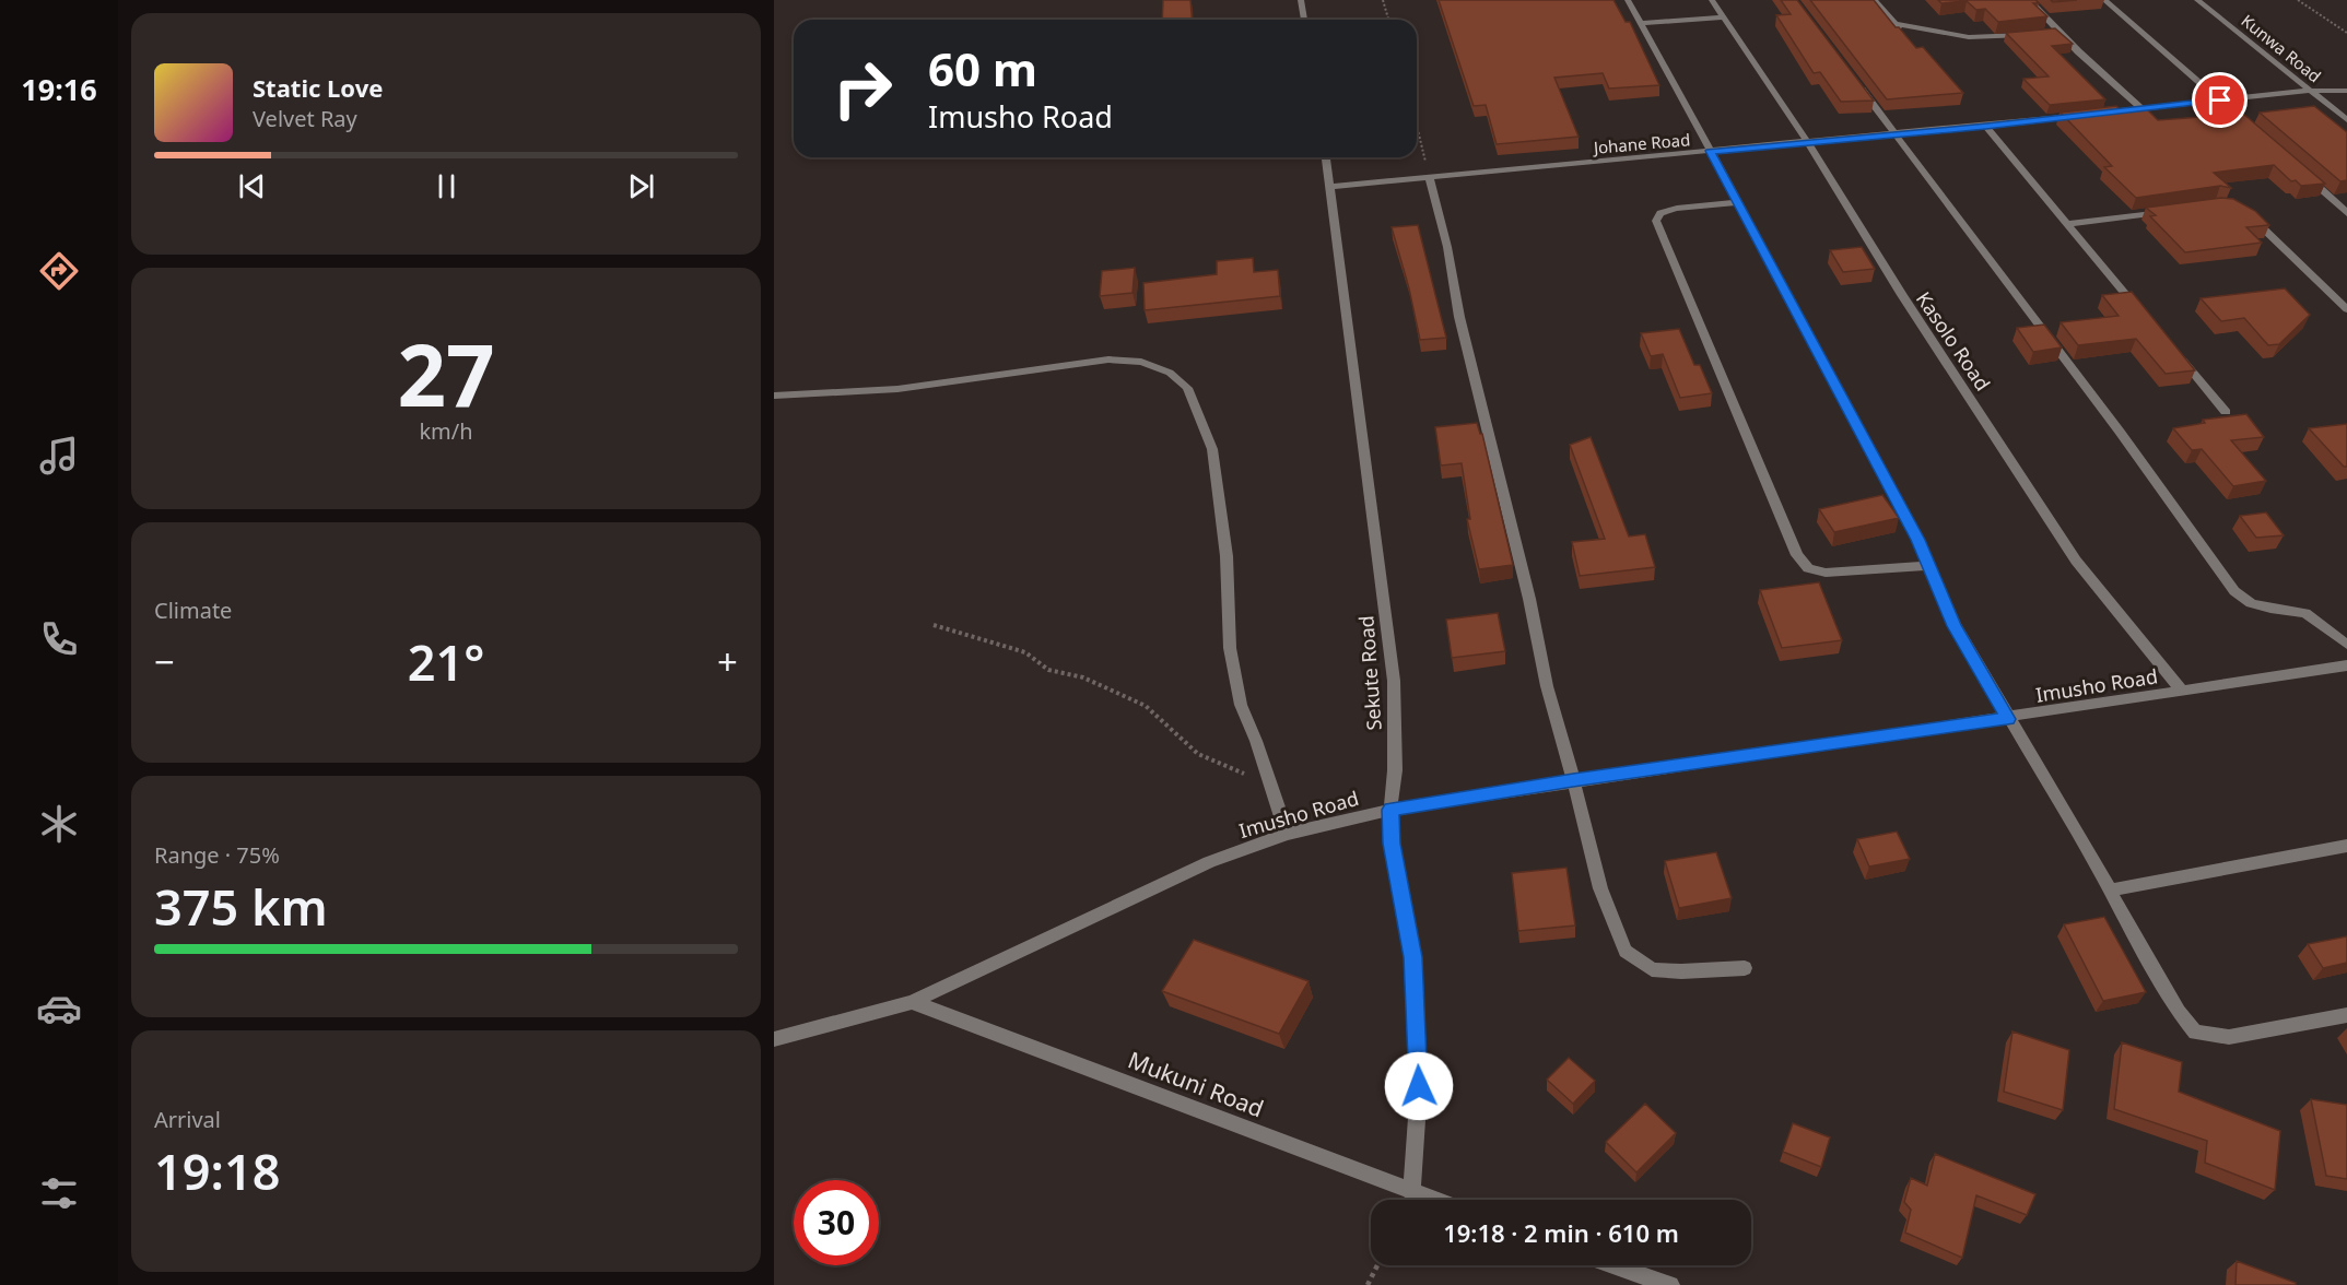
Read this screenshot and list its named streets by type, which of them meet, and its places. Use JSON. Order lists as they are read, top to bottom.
{
  "streets": {
    "street": [
      "Kunwa Road",
      "Johane Road",
      "Kasolo Road",
      "Sekute Road",
      "Imusho Road",
      "Mukuni Road"
    ]
  },
  "crossings": [
    ["Johane Road", "Kasolo Road"],
    ["Johane Road", "Sekute Road"],
    ["Kasolo Road", "Imusho Road"],
    ["Sekute Road", "Imusho Road"],
    ["Sekute Road", "Mukuni Road"],
    ["Imusho Road", "Mukuni Road"]
  ],
  "page": {
    "tabs": "19:16",
    "turn": ["60 m", "Imusho Road"],
    "song": ["Static Love", "Velvet Ray"],
    "tile": [
      ["27", "km/h"],
      "Climate",
      ["Range · 75%", "375 km"],
      ["Arrival", "19:18"]
    ],
    "heat": ["−", "21°", "+"],
    "limit": "30",
    "trip": "19:18 · 2 min · 610 m"
  }
}
